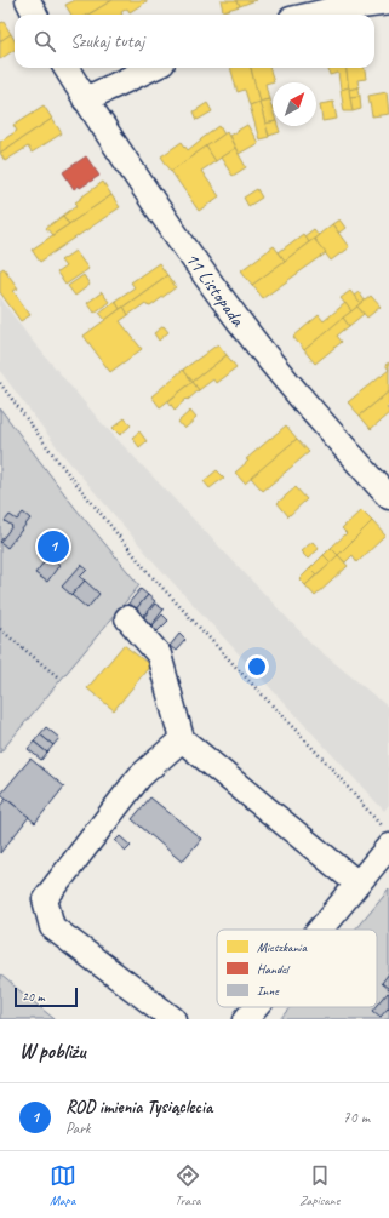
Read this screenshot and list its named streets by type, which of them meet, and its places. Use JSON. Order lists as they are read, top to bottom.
{
  "streets": {
    "street": ["11 Listopada"]
  },
  "legend": ["Mieszkania", "Handel", "Inne"],
  "scale_bar": "20 m",
  "north": "top right",
  "page": {
    "search": "Szukaj tutaj",
    "pins": "1",
    "scale": "20 m",
    "heading": "W pobliżu",
    "list": [
      {
        "mark": "1",
        "name": "ROD imienia Tysiąclecia",
        "note": "Park",
        "value": "70 m"
      }
    ],
    "nav": ["Mapa", "Trasa", "Zapisane"]
  }
}
